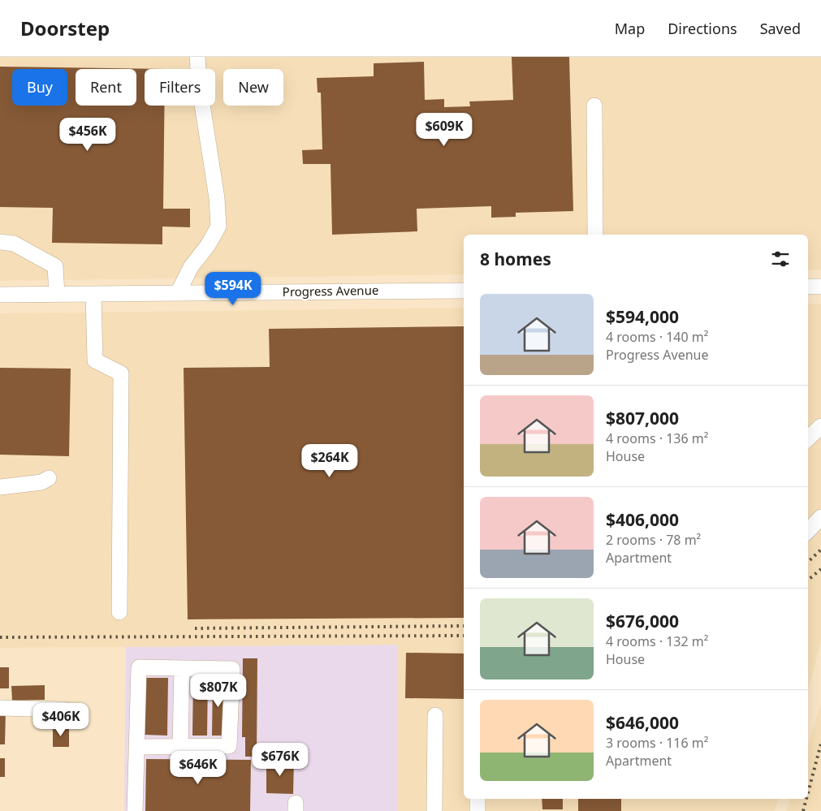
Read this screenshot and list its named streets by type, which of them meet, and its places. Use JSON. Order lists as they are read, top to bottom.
{
  "streets": {
    "street": ["Progress Avenue"]
  },
  "page": {
    "header": "Doorstep",
    "nav": ["Map", "Directions", "Saved"],
    "chip": [
      "Buy",
      "Rent",
      "Filters",
      "New"
    ],
    "price": [
      "$609K",
      "$456K",
      "$594K",
      "$264K",
      "$807K",
      "$406K",
      "$676K",
      "$646K"
    ],
    "heading": "8 homes",
    "list": [
      {
        "name": "$594,000",
        "note": "4 rooms · 140 m² · Progress Avenue"
      },
      {
        "name": "$807,000",
        "note": "4 rooms · 136 m² · House"
      },
      {
        "name": "$406,000",
        "note": "2 rooms · 78 m² · Apartment"
      },
      {
        "name": "$676,000",
        "note": "4 rooms · 132 m² · House"
      },
      {
        "name": "$646,000",
        "note": "3 rooms · 116 m² · Apartment"
      }
    ]
  }
}
